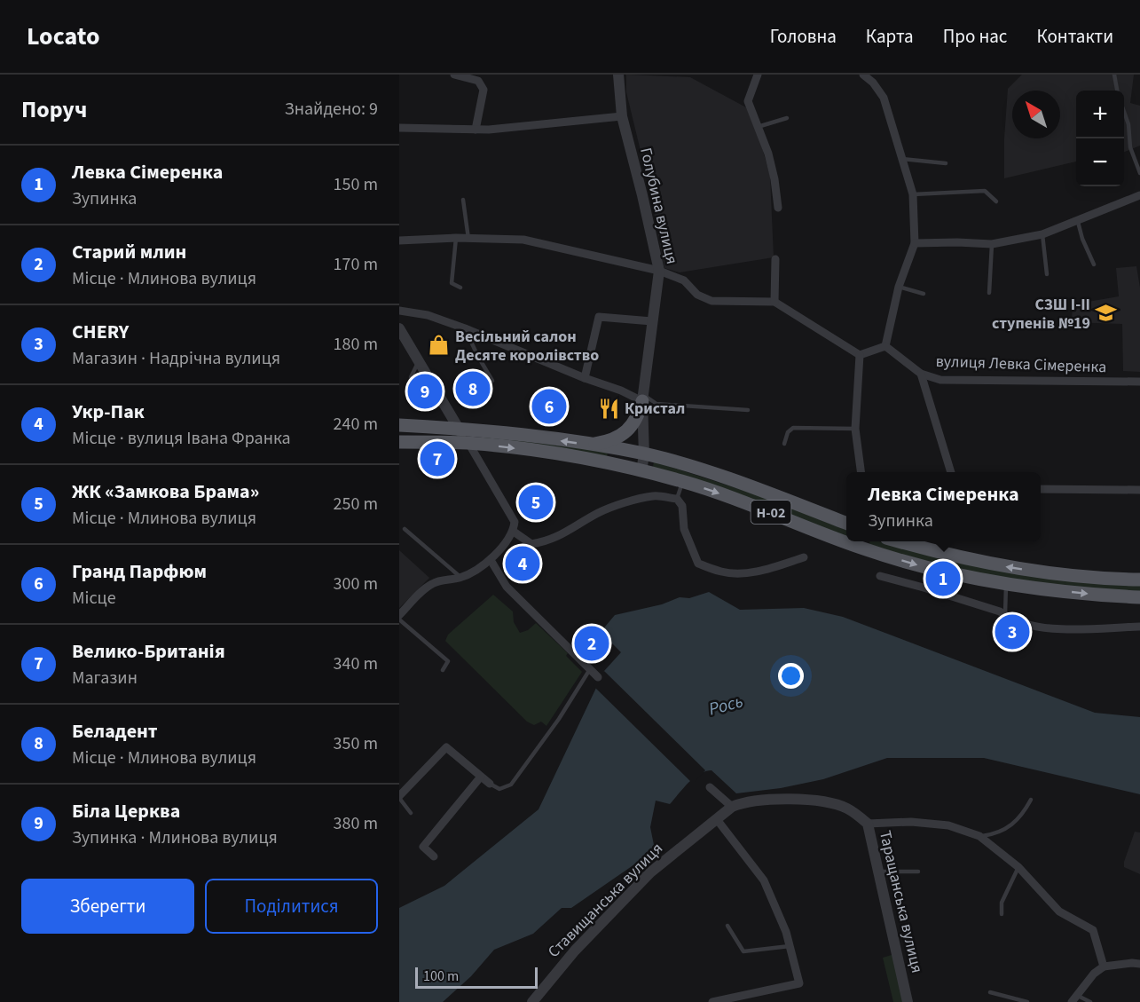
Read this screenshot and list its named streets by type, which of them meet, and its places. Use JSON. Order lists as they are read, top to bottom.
{
  "streets": {
    "main road": ["Н-02"],
    "street": [
      "Голубина вулиця",
      "вулиця Левка Сімеренка",
      "Ставищанська вулиця",
      "Таращанська вулиця"
    ]
  },
  "crossings": [
    ["Голубина вулиця", "Н-02"],
    ["Ставищанська вулиця", "Таращанська вулиця"]
  ],
  "water": ["Рось"],
  "places": {
    "school or university": ["СЗШ I-II ступенів №19"],
    "shop": ["Весільний салон Десяте королівство"],
    "restaurant": ["Кристал"]
  },
  "scale_bar": "100 m",
  "north": "top left",
  "page": {
    "header": "Locato",
    "nav": [
      "Головна",
      "Карта",
      "Про нас",
      "Контакти"
    ],
    "heading": ["Поруч", "Знайдено: 9"],
    "map_buttons": ["+", "−"],
    "list": [
      {
        "mark": "1",
        "name": "Левка Сімеренка",
        "note": "Зупинка",
        "value": "150 m"
      },
      {
        "mark": "2",
        "name": "Старий млин",
        "note": "Місце · Млинова вулиця",
        "value": "170 m"
      },
      {
        "mark": "3",
        "name": "CHERY",
        "note": "Магазин · Надрічна вулиця",
        "value": "180 m"
      },
      {
        "mark": "4",
        "name": "Укр-Пак",
        "note": "Місце · вулиця Івана Франка",
        "value": "240 m"
      },
      {
        "mark": "5",
        "name": "ЖК «Замкова Брама»",
        "note": "Місце · Млинова вулиця",
        "value": "250 m"
      },
      {
        "mark": "6",
        "name": "Гранд Парфюм",
        "note": "Місце",
        "value": "300 m"
      },
      {
        "mark": "7",
        "name": "Велико-Британія",
        "note": "Магазин",
        "value": "340 m"
      },
      {
        "mark": "8",
        "name": "Беладент",
        "note": "Місце · Млинова вулиця",
        "value": "350 m"
      },
      {
        "mark": "9",
        "name": "Біла Церква",
        "note": "Зупинка · Млинова вулиця",
        "value": "380 m"
      }
    ],
    "pins": [
      "8",
      "9",
      "6",
      "7",
      "5",
      "4",
      "1",
      "3",
      "2"
    ],
    "popup": ["Левка Сімеренка", "Зупинка"],
    "buttons": ["Зберегти", "Поділитися"],
    "scale": "100 m"
  }
}
